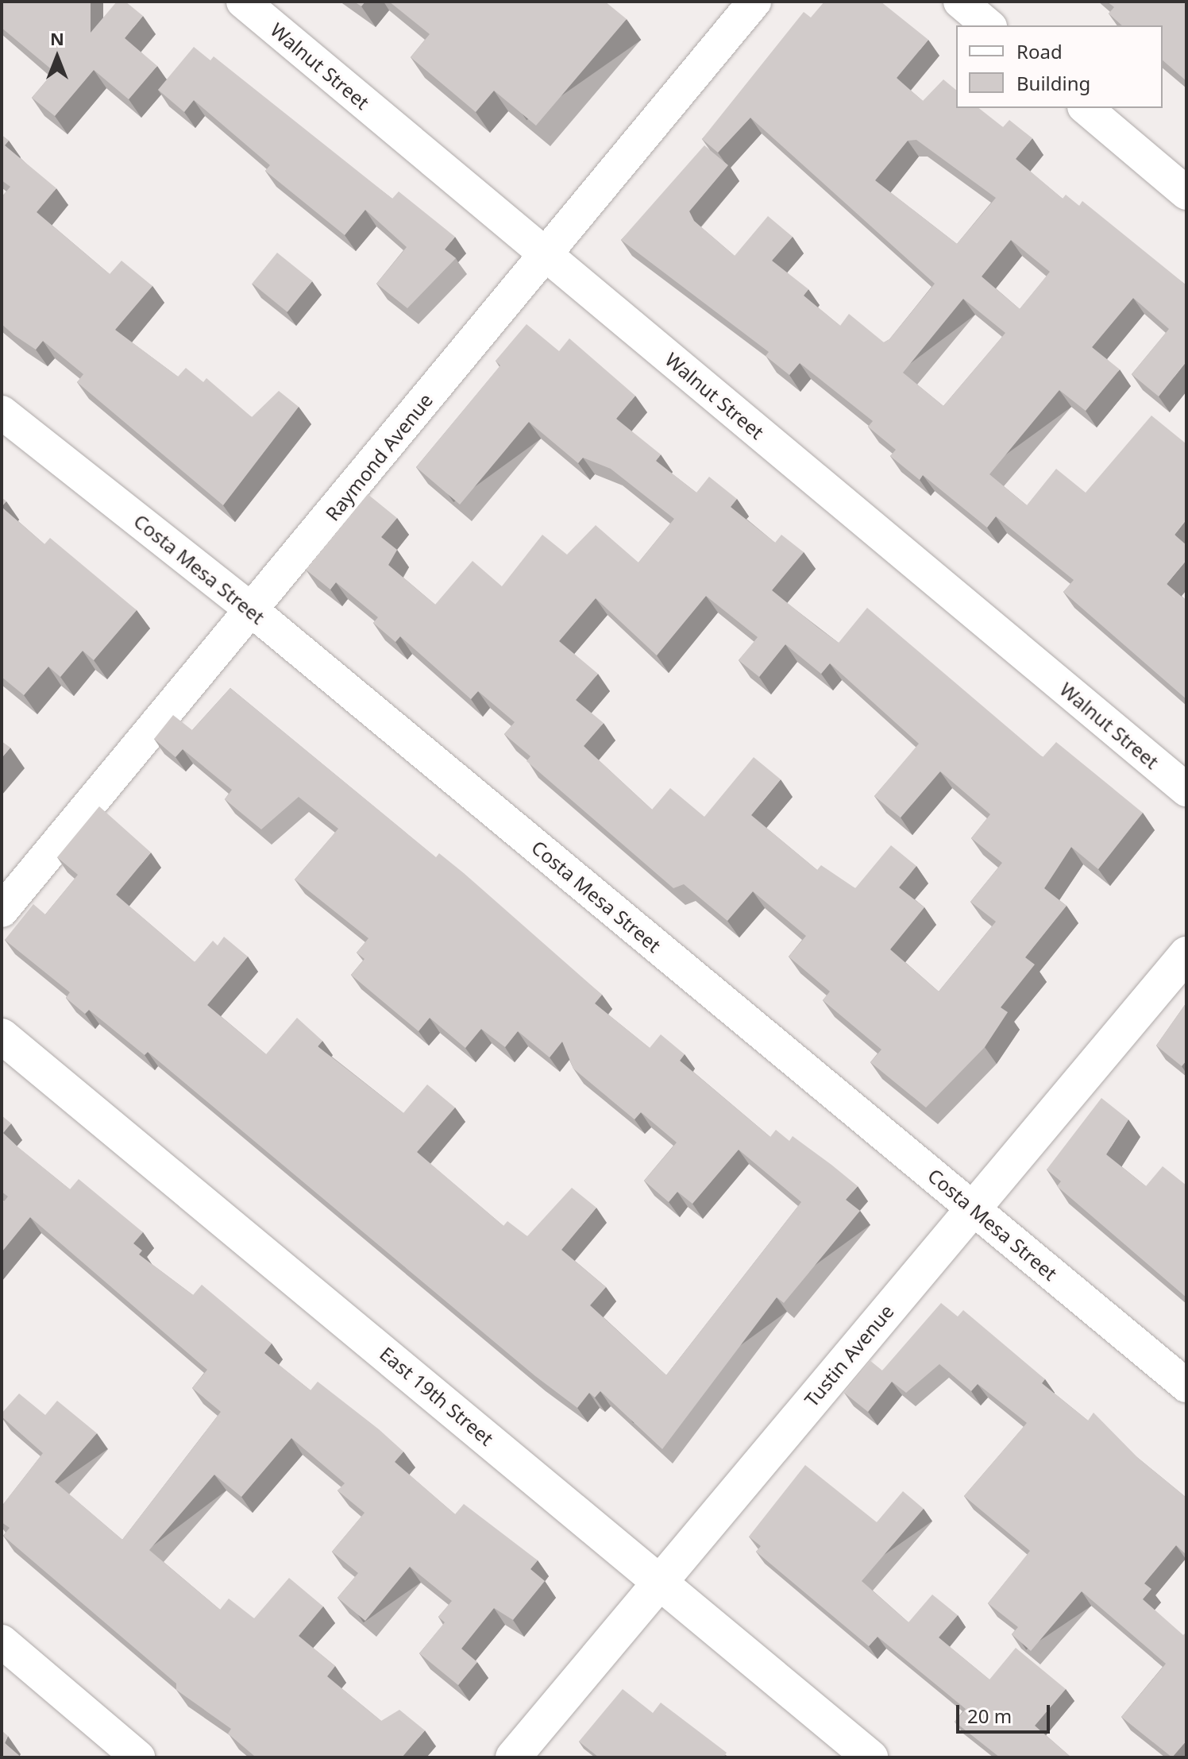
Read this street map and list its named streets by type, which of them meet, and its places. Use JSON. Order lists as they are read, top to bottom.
{
  "streets": {
    "street": [
      "Walnut Street",
      "Raymond Avenue",
      "Costa Mesa Street",
      "Tustin Avenue",
      "East 19th Street"
    ]
  },
  "crossings": [
    ["Walnut Street", "Raymond Avenue"],
    ["Raymond Avenue", "Costa Mesa Street"],
    ["Costa Mesa Street", "Tustin Avenue"],
    ["Tustin Avenue", "East 19th Street"]
  ],
  "legend": ["Road", "Building"],
  "scale_bar": "20 m",
  "north": "top"
}
